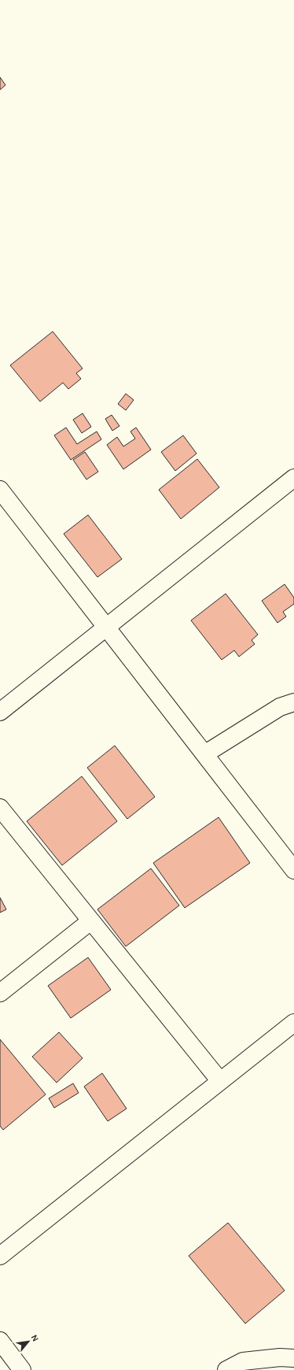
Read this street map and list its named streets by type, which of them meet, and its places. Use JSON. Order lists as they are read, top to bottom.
{
  "north": "top right"
}
